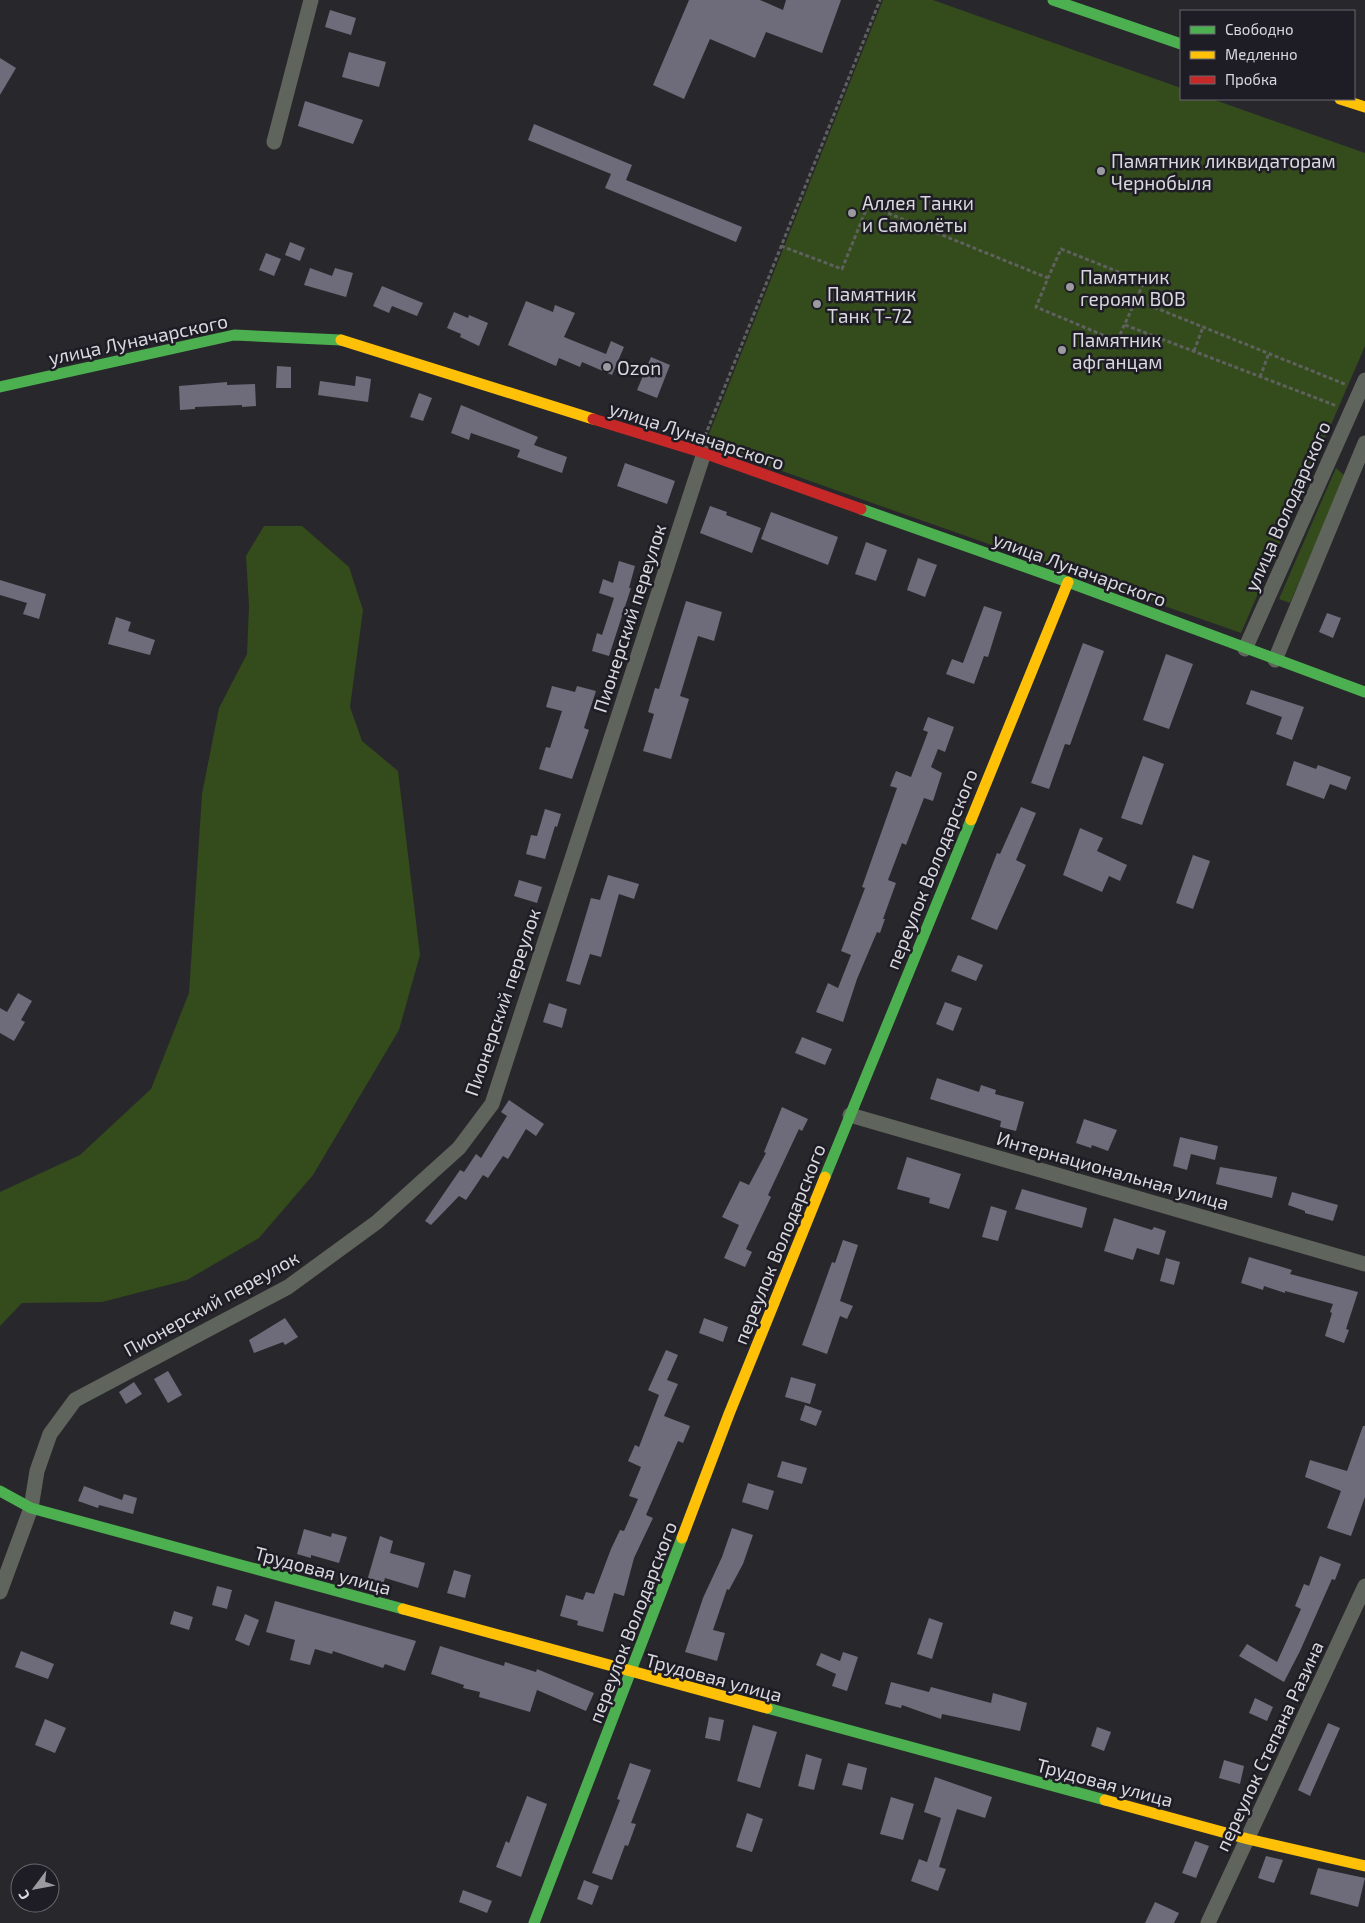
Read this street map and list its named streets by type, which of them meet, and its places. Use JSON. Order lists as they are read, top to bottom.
{
  "streets": {
    "street": [
      "улица Луначарского",
      "улица Володарского",
      "Пионерский переулок",
      "переулок Володарского",
      "Интернациональная улица",
      "Трудовая улица",
      "переулок Степана Разина"
    ]
  },
  "crossings": [
    ["улица Луначарского", "улица Володарского"],
    ["улица Луначарского", "Пионерский переулок"],
    ["улица Луначарского", "переулок Володарского"],
    ["Пионерский переулок", "Трудовая улица"],
    ["переулок Володарского", "Интернациональная улица"],
    ["переулок Володарского", "Трудовая улица"],
    ["Трудовая улица", "переулок Степана Разина"]
  ],
  "places": [
    "Памятник ликвидаторам Чернобыля",
    "Аллея Танки и Самолёты",
    "Памятник героям ВОВ",
    "Памятник Танк Т-72",
    "Памятник афганцам",
    "Ozon"
  ],
  "legend": ["Свободно", "Медленно", "Пробка"],
  "north": "bottom left"
}
